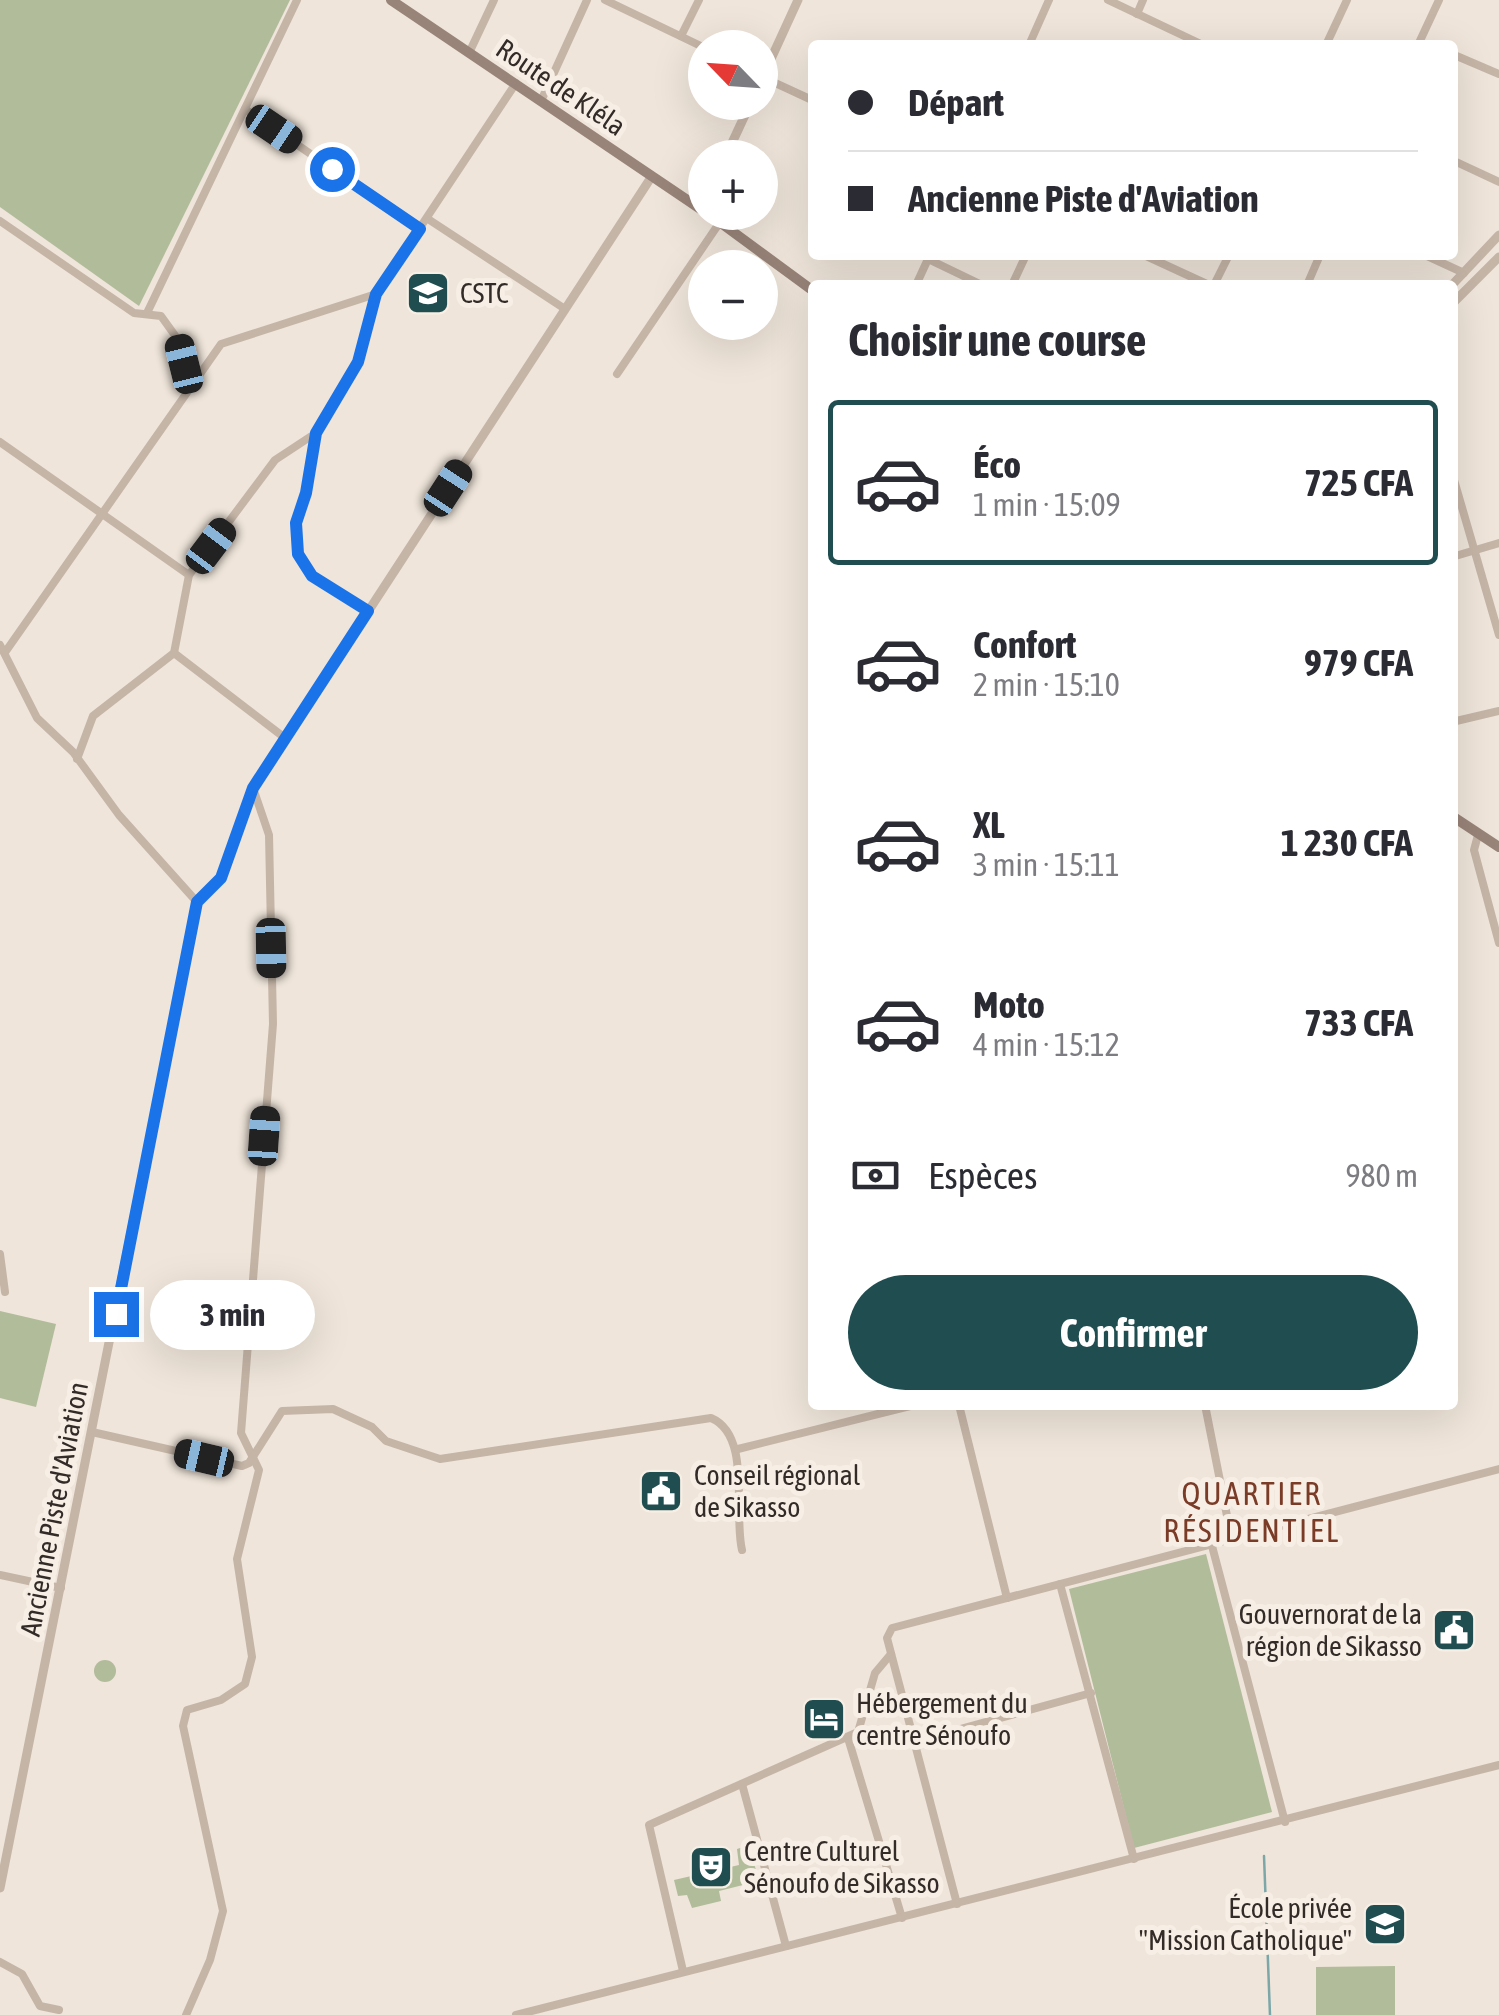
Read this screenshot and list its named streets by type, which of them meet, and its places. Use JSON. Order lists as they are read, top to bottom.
{
  "streets": {
    "main road": ["Route de Kléla"],
    "street": ["Ancienne Piste d'Aviation"]
  },
  "districts": ["QUARTIER RÉSIDENTIEL"],
  "places": {
    "school or university": ["CSTC", "École privée \"Mission Catholique\""],
    "public building": ["Conseil régional de Sikasso", "Gouvernorat de la région de Sikasso"],
    "hotel": ["Hébergement du centre Sénoufo"],
    "theatre": ["Centre Culturel Sénoufo de Sikasso"]
  },
  "north": "top left",
  "page": {
    "map_buttons": ["+", "−"],
    "banner": ["Départ", "Ancienne Piste d'Aviation"],
    "heading": "Choisir une course",
    "list": [
      {
        "name": "Éco",
        "note": "1 min · 15:09",
        "value": "725 CFA"
      },
      {
        "name": "Confort",
        "note": "2 min · 15:10",
        "value": "979 CFA"
      },
      {
        "name": "XL",
        "note": "3 min · 15:11",
        "value": "1 230 CFA"
      },
      {
        "name": "Moto",
        "note": "4 min · 15:12",
        "value": "733 CFA"
      }
    ],
    "pay": ["Espèces", "980 m"],
    "buttons": "Confirmer",
    "bubble": "3 min"
  }
}
